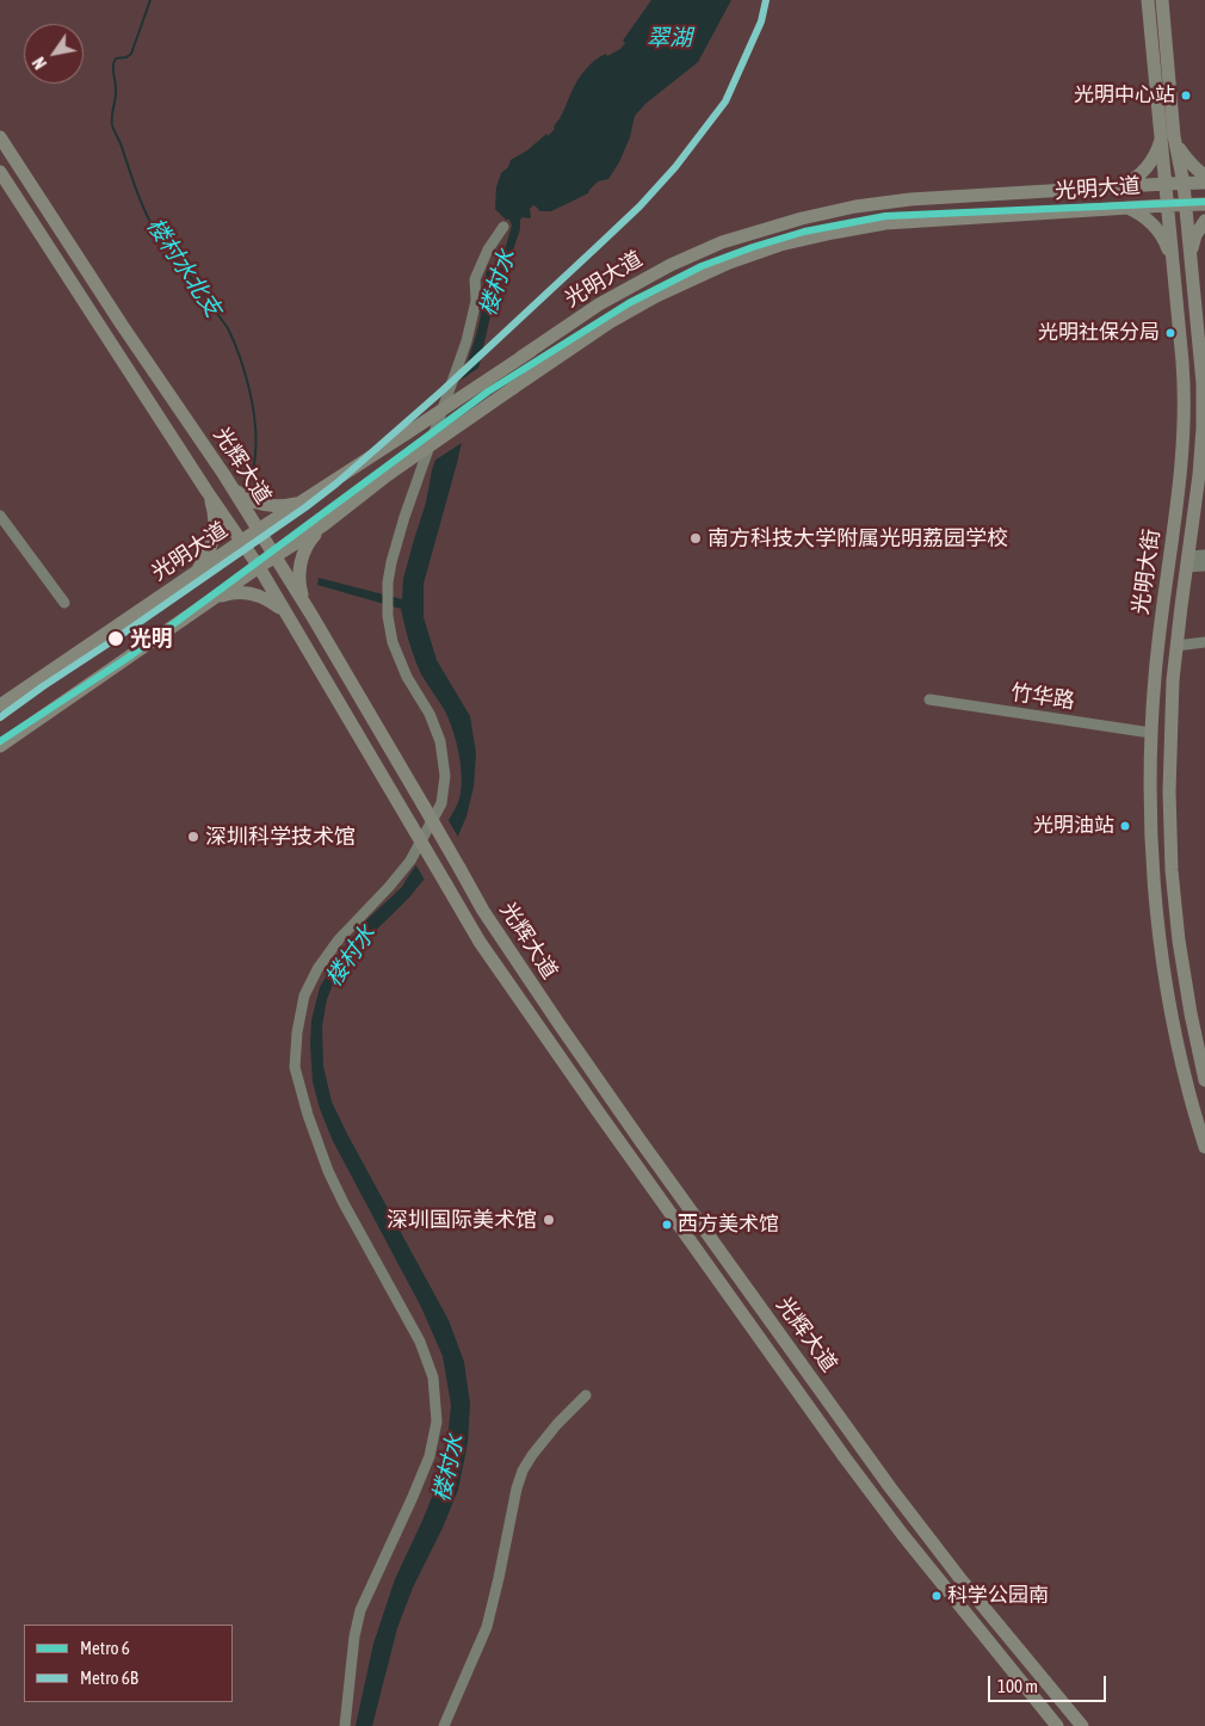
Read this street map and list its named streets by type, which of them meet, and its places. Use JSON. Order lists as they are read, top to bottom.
{
  "streets": {
    "main road": ["光明大道", "光辉大道", "光明大街"],
    "street": ["竹华路"]
  },
  "crossings": [
    ["光明大道", "光辉大道"],
    ["光明大道", "光明大街"],
    ["光明大街", "竹华路"]
  ],
  "water": ["翠湖", "楼村水北支", "楼村水"],
  "places": [
    "光明中心站",
    "光明社保分局",
    "南方科技大学附属光明荔园学校",
    "光明",
    "光明油站",
    "深圳科学技术馆",
    "深圳国际美术馆",
    "西方美术馆",
    "科学公园南"
  ],
  "lines": ["metro line 6B", "metro line 6"],
  "legend": ["Metro 6", "Metro 6B"],
  "scale_bar": "100 m",
  "north": "bottom left"
}
